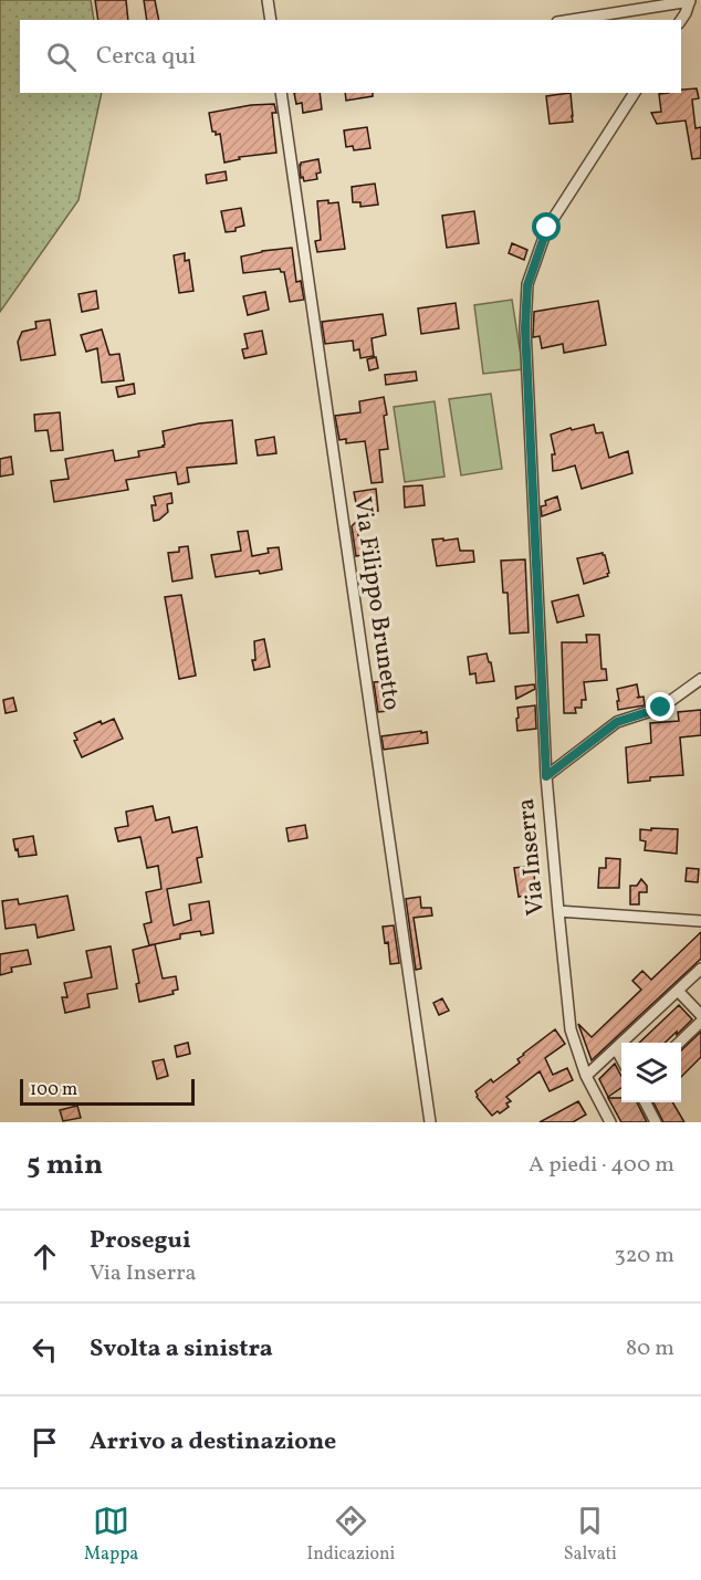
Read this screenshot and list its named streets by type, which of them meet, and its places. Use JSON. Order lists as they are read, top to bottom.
{
  "streets": {
    "street": ["Via Filippo Brunetto", "Via Inserra"]
  },
  "scale_bar": "100 m",
  "page": {
    "search": "Cerca qui",
    "scale": "100 m",
    "heading": ["5 min", "A piedi · 400 m"],
    "list": [
      ["Prosegui", "Via Inserra", "320 m"],
      ["Svolta a sinistra", "80 m"],
      "Arrivo a destinazione"
    ],
    "nav": ["Mappa", "Indicazioni", "Salvati"]
  }
}
